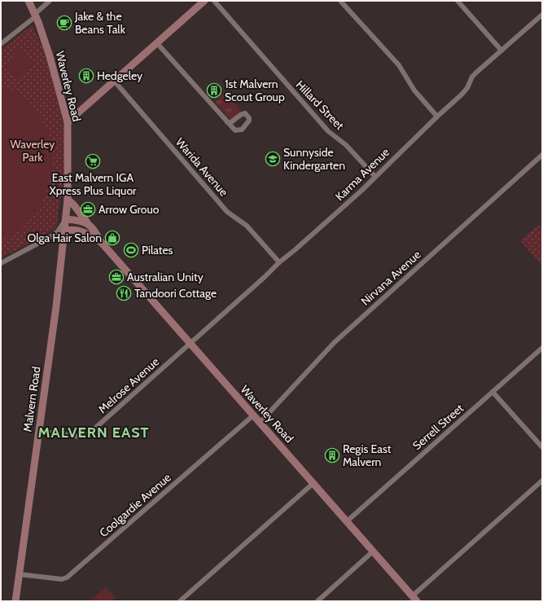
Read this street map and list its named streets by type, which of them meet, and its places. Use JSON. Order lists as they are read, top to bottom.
{
  "streets": {
    "main road": ["Waverley Road", "Malvern Road"],
    "street": [
      "Hillard Street",
      "Warida Avenue",
      "Karma Avenue",
      "Nirvana Avenue",
      "Melrose Avenue",
      "Serrell Street",
      "Coolgardie Avenue"
    ]
  },
  "crossings": [
    ["Waverley Road", "Karma Avenue"],
    ["Waverley Road", "Nirvana Avenue"],
    ["Waverley Road", "Melrose Avenue"],
    ["Waverley Road", "Malvern Road"],
    ["Waverley Road", "Serrell Street"],
    ["Waverley Road", "Coolgardie Avenue"],
    ["Hillard Street", "Karma Avenue"],
    ["Warida Avenue", "Karma Avenue"],
    ["Karma Avenue", "Melrose Avenue"],
    ["Melrose Avenue", "Malvern Road"],
    ["Malvern Road", "Coolgardie Avenue"]
  ],
  "districts": ["MALVERN EAST"],
  "parks": ["Waverley Park"],
  "places": {
    "cafe": ["Jake & the Beans Talk"],
    "building": ["Hedgeley", "1st Malvern Scout Group", "Regis East Malvern"],
    "school or university": ["Sunnyside Kindergarten"],
    "supermarket": ["East Malvern IGA Xpress Plus Liquor"],
    "office": ["Arrow Grouo", "Australian Unity"],
    "shop": ["Olga Hair Salon"],
    "sports": ["Pilates"],
    "restaurant": ["Tandoori Cottage"]
  }
}
